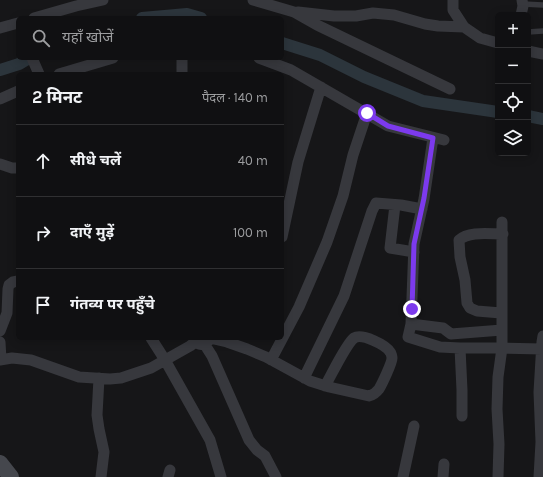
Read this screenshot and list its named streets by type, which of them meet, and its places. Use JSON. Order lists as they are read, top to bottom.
{
  "page": {
    "map_buttons": ["+", "−"],
    "search": "यहाँ खोजें",
    "heading": ["2 मिनट", "पैदल · 140 m"],
    "list": [
      ["सीधे चलें", "40 m"],
      ["दाएँ मुड़ें", "100 m"],
      "गंतव्य पर पहुँचे"
    ]
  }
}
